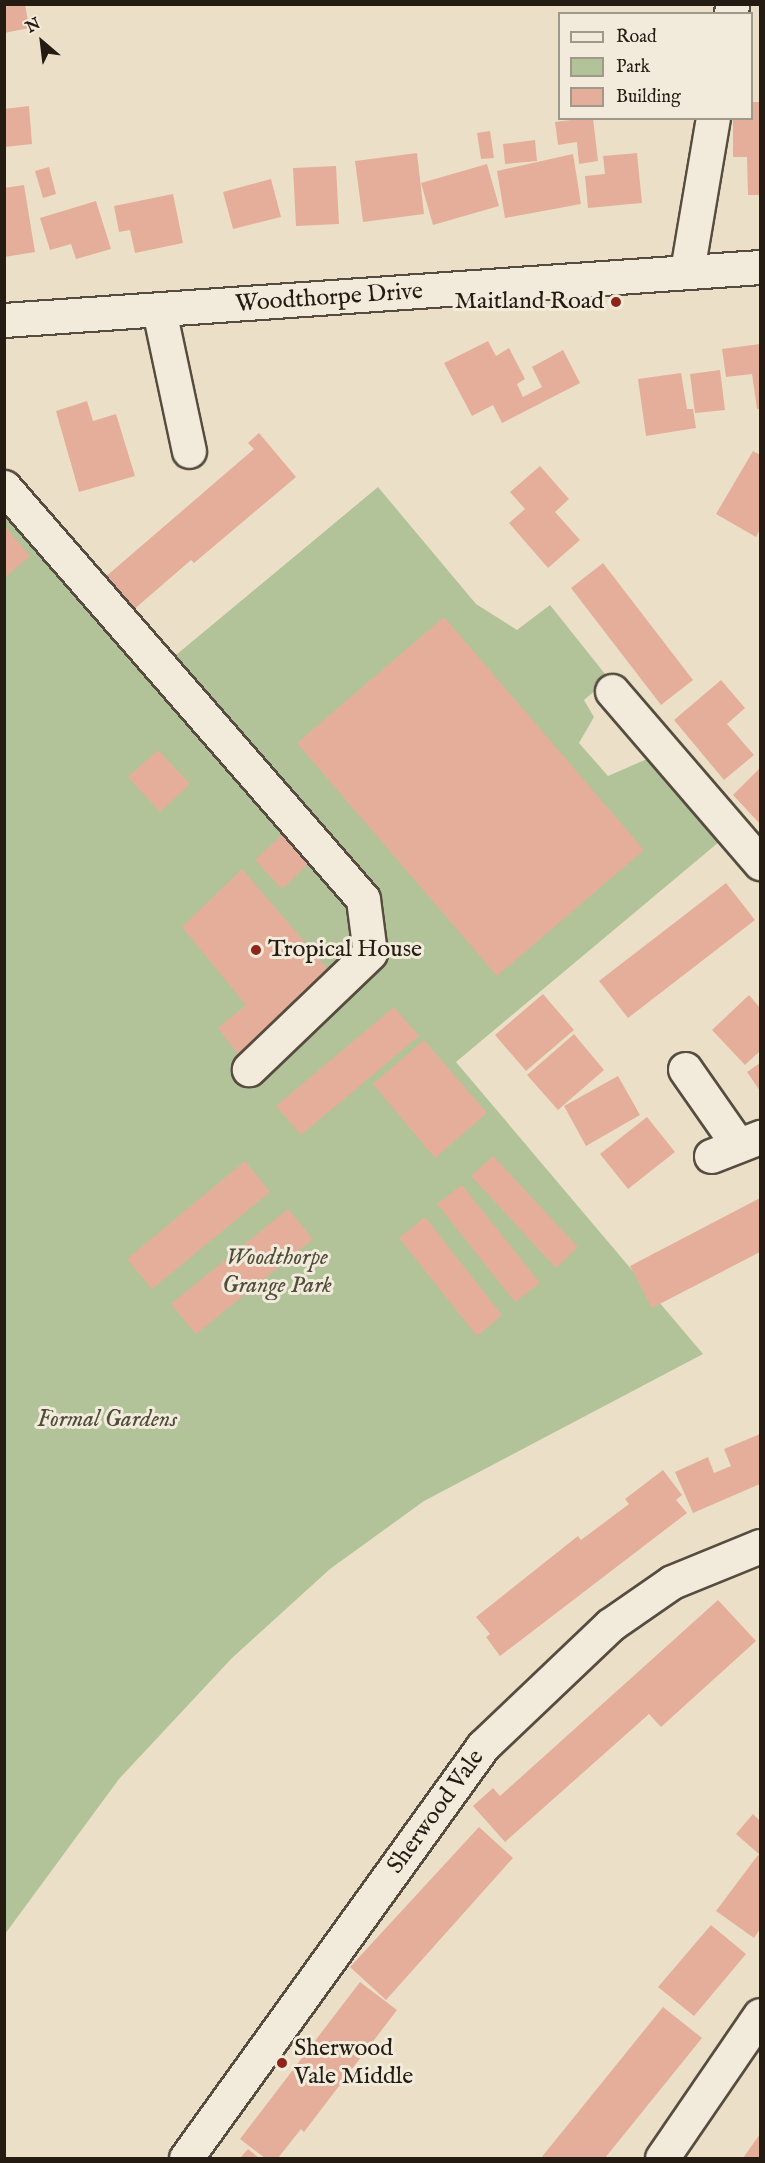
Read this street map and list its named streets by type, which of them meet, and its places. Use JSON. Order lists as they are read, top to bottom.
{
  "streets": {
    "street": ["Woodthorpe Drive", "Sherwood Vale"]
  },
  "parks": ["Woodthorpe Grange Park", "Formal Gardens"],
  "places": ["Maitland Road", "Tropical House", "Sherwood Vale Middle"],
  "legend": ["Road", "Park", "Building"],
  "north": "top left"
}
